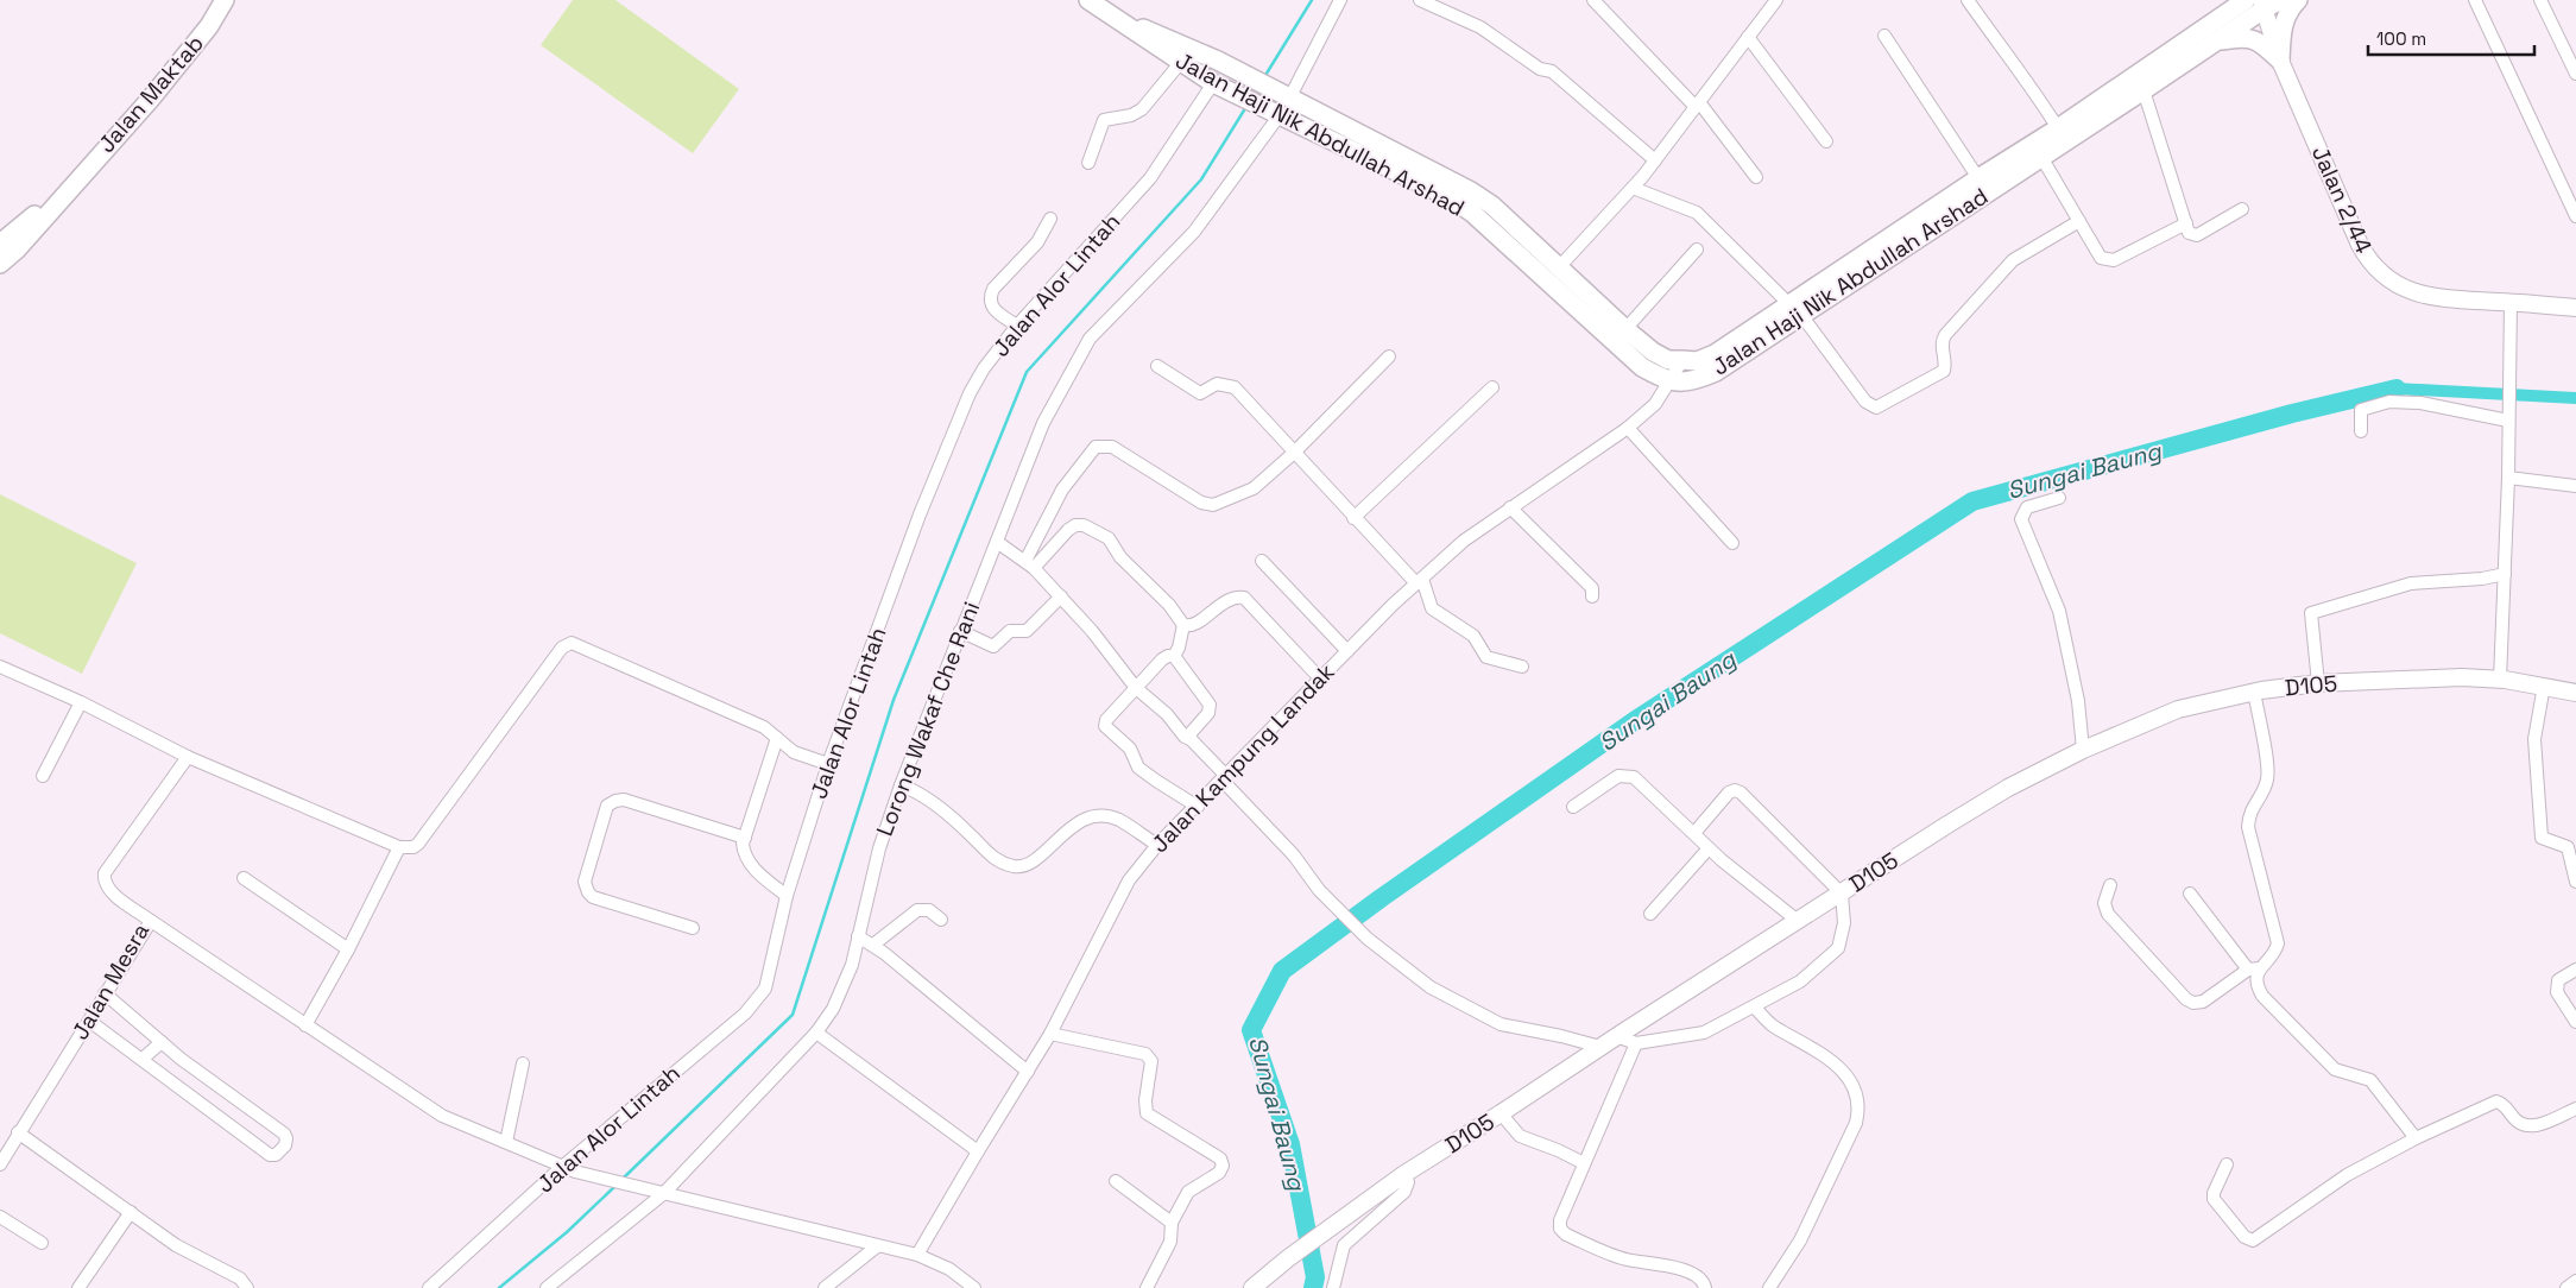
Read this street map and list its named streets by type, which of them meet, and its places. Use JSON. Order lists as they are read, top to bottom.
{
  "streets": {
    "main road": ["Jalan Maktab", "Jalan Haji Nik Abdullah Arshad"],
    "street": [
      "Jalan 2/44",
      "Jalan Alor Lintah",
      "D105",
      "Lorong Wakaf Che Rani",
      "Jalan Kampung Landak",
      "Jalan Mesra"
    ]
  },
  "crossings": [
    ["Jalan Haji Nik Abdullah Arshad", "Jalan 2/44"],
    ["Jalan Haji Nik Abdullah Arshad", "Jalan Alor Lintah"],
    ["Jalan Haji Nik Abdullah Arshad", "Lorong Wakaf Che Rani"],
    ["Jalan Haji Nik Abdullah Arshad", "Jalan Kampung Landak"]
  ],
  "water": ["Sungai Baung"],
  "scale_bar": "100 m"
}
